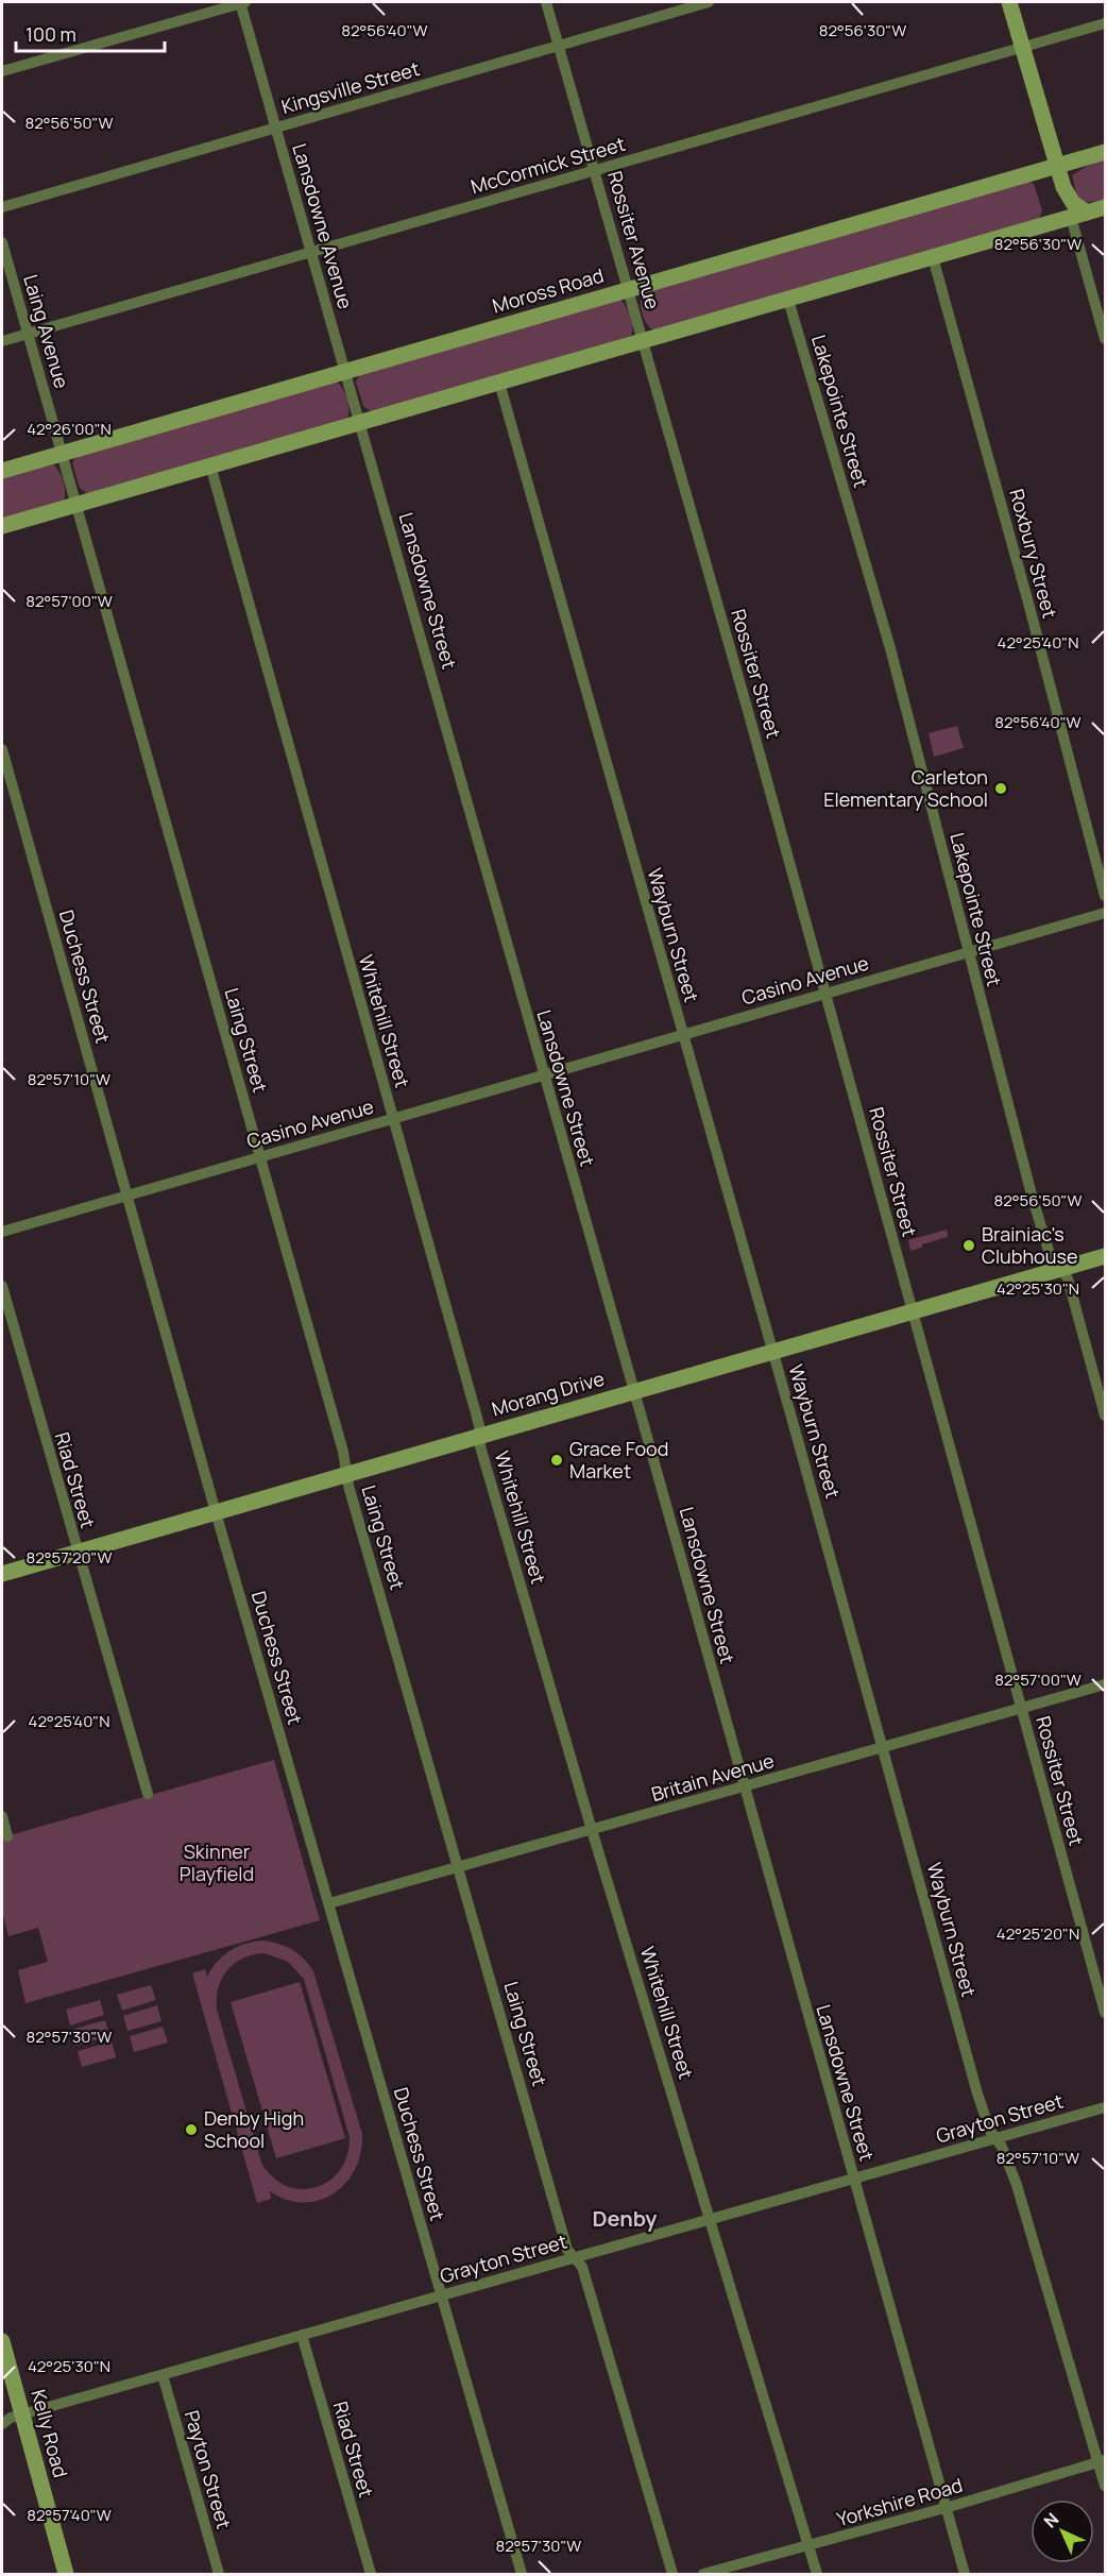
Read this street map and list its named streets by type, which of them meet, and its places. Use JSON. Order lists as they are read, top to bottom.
{
  "streets": {
    "main road": ["Moross Road", "Morang Drive", "Kelly Road"],
    "street": [
      "Kingsville Street",
      "McCormick Street",
      "Lansdowne Avenue",
      "Rossiter Avenue",
      "Laing Avenue",
      "Lakepointe Street",
      "Roxbury Street",
      "Lansdowne Street",
      "Rossiter Street",
      "Wayburn Street",
      "Duchess Street",
      "Casino Avenue",
      "Whitehill Street",
      "Laing Street",
      "Riad Street",
      "Britain Avenue",
      "Grayton Street",
      "Payton Street",
      "Yorkshire Road"
    ]
  },
  "crossings": [
    ["Kingsville Street", "Lansdowne Avenue"],
    ["Kingsville Street", "Rossiter Avenue"],
    ["McCormick Street", "Lansdowne Avenue"],
    ["McCormick Street", "Rossiter Avenue"],
    ["McCormick Street", "Laing Avenue"],
    ["Lansdowne Avenue", "Moross Road"],
    ["Lansdowne Avenue", "Lansdowne Street"],
    ["Rossiter Avenue", "Moross Road"],
    ["Rossiter Avenue", "Rossiter Street"],
    ["Moross Road", "Laing Avenue"],
    ["Laing Avenue", "Laing Street"],
    ["Lakepointe Street", "Casino Avenue"],
    ["Lakepointe Street", "Morang Drive"],
    ["Lansdowne Street", "Casino Avenue"],
    ["Lansdowne Street", "Morang Drive"],
    ["Lansdowne Street", "Britain Avenue"],
    ["Lansdowne Street", "Grayton Street"],
    ["Lansdowne Street", "Yorkshire Road"],
    ["Rossiter Street", "Casino Avenue"],
    ["Rossiter Street", "Morang Drive"],
    ["Rossiter Street", "Britain Avenue"],
    ["Wayburn Street", "Casino Avenue"],
    ["Wayburn Street", "Morang Drive"],
    ["Wayburn Street", "Britain Avenue"],
    ["Wayburn Street", "Grayton Street"],
    ["Wayburn Street", "Yorkshire Road"],
    ["Duchess Street", "Casino Avenue"],
    ["Duchess Street", "Morang Drive"],
    ["Duchess Street", "Britain Avenue"],
    ["Duchess Street", "Grayton Street"],
    ["Casino Avenue", "Whitehill Street"],
    ["Casino Avenue", "Laing Street"],
    ["Whitehill Street", "Morang Drive"],
    ["Whitehill Street", "Britain Avenue"],
    ["Whitehill Street", "Grayton Street"],
    ["Whitehill Street", "Yorkshire Road"],
    ["Laing Street", "Morang Drive"],
    ["Laing Street", "Britain Avenue"],
    ["Laing Street", "Grayton Street"],
    ["Morang Drive", "Riad Street"],
    ["Riad Street", "Grayton Street"],
    ["Grayton Street", "Kelly Road"],
    ["Grayton Street", "Payton Street"]
  ],
  "districts": ["Denby"],
  "parks": ["Skinner Playfield"],
  "places": [
    "Carleton Elementary School",
    "Brainiac's Clubhouse",
    "Grace Food Market",
    "Denby High School"
  ],
  "scale_bar": "100 m",
  "north": "top left",
  "coordinates": [
    "82°56'40\"W",
    "82°56'30\"W",
    "82°56'50\"W",
    "42°26'00\"N",
    "82°57'00\"W",
    "42°25'40\"N",
    "82°57'10\"W",
    "42°25'30\"N",
    "82°57'20\"W",
    "42°25'20\"N",
    "82°57'30\"W",
    "82°57'40\"W"
  ]
}
